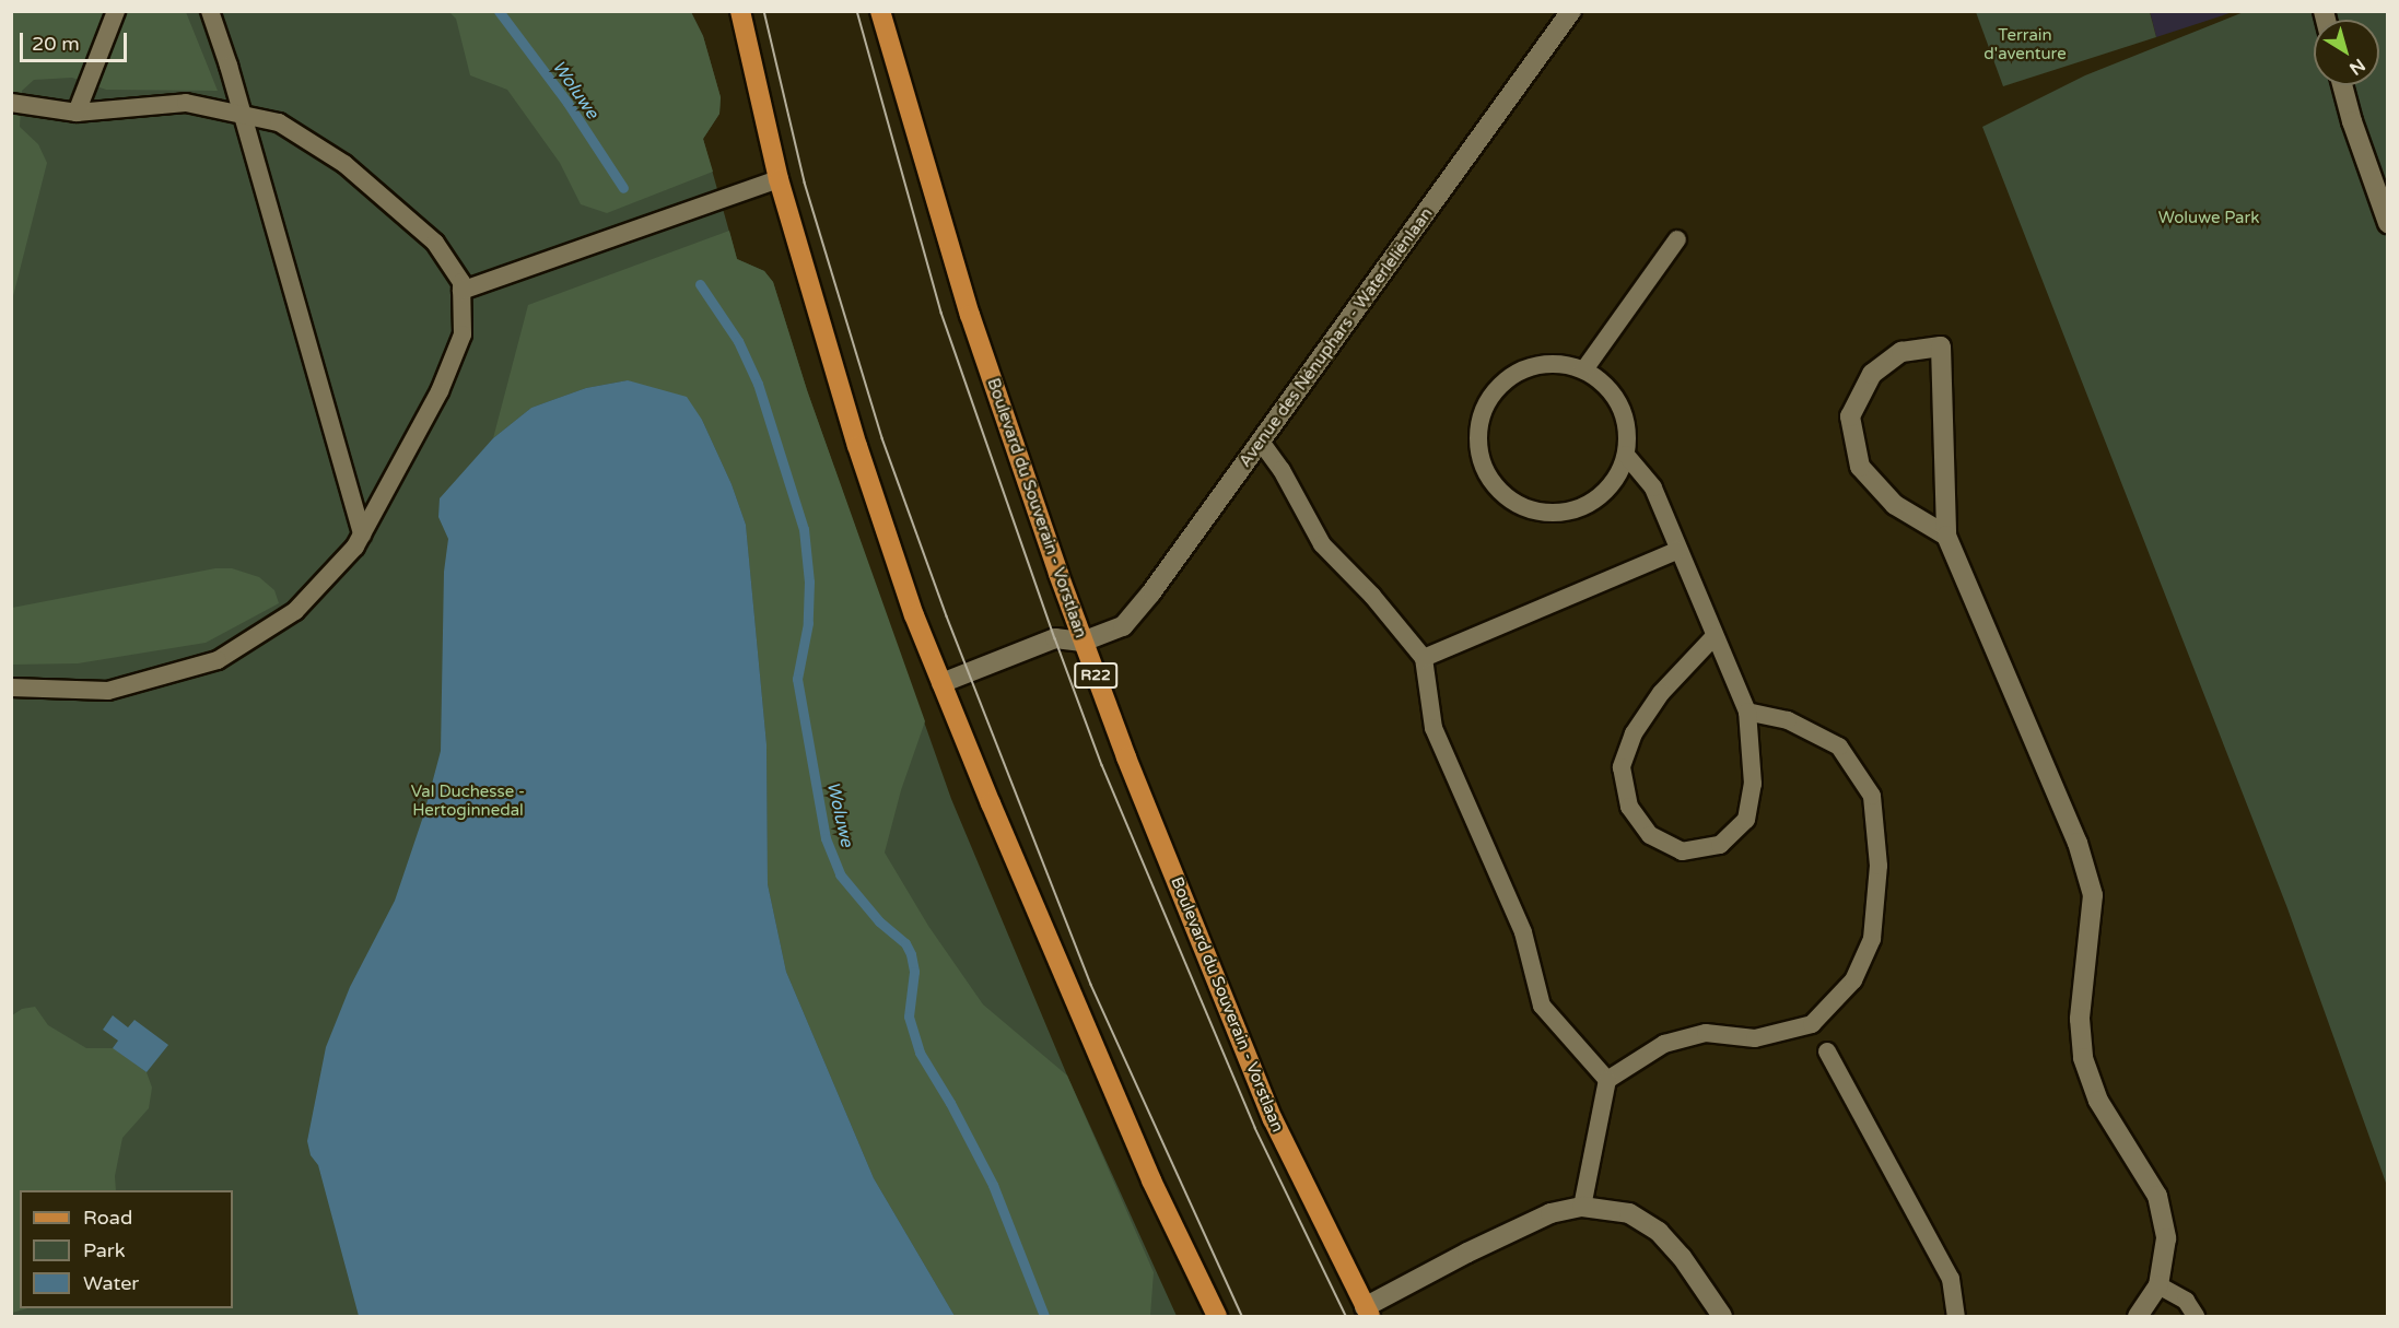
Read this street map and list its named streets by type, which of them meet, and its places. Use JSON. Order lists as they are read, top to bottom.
{
  "streets": {
    "main road": ["Boulevard du Souverain - Vorstlaan", "R22"],
    "street": ["Avenue des Nénuphars - Waterleliënlaan"]
  },
  "crossings": [
    ["Avenue des Nénuphars - Waterleliënlaan", "Boulevard du Souverain - Vorstlaan"]
  ],
  "water": ["Woluwe"],
  "parks": ["Terrain d'aventure", "Woluwe Park", "Val Duchesse - Hertoginnedal"],
  "legend": ["Road", "Park", "Water"],
  "scale_bar": "20 m",
  "north": "bottom right"
}
